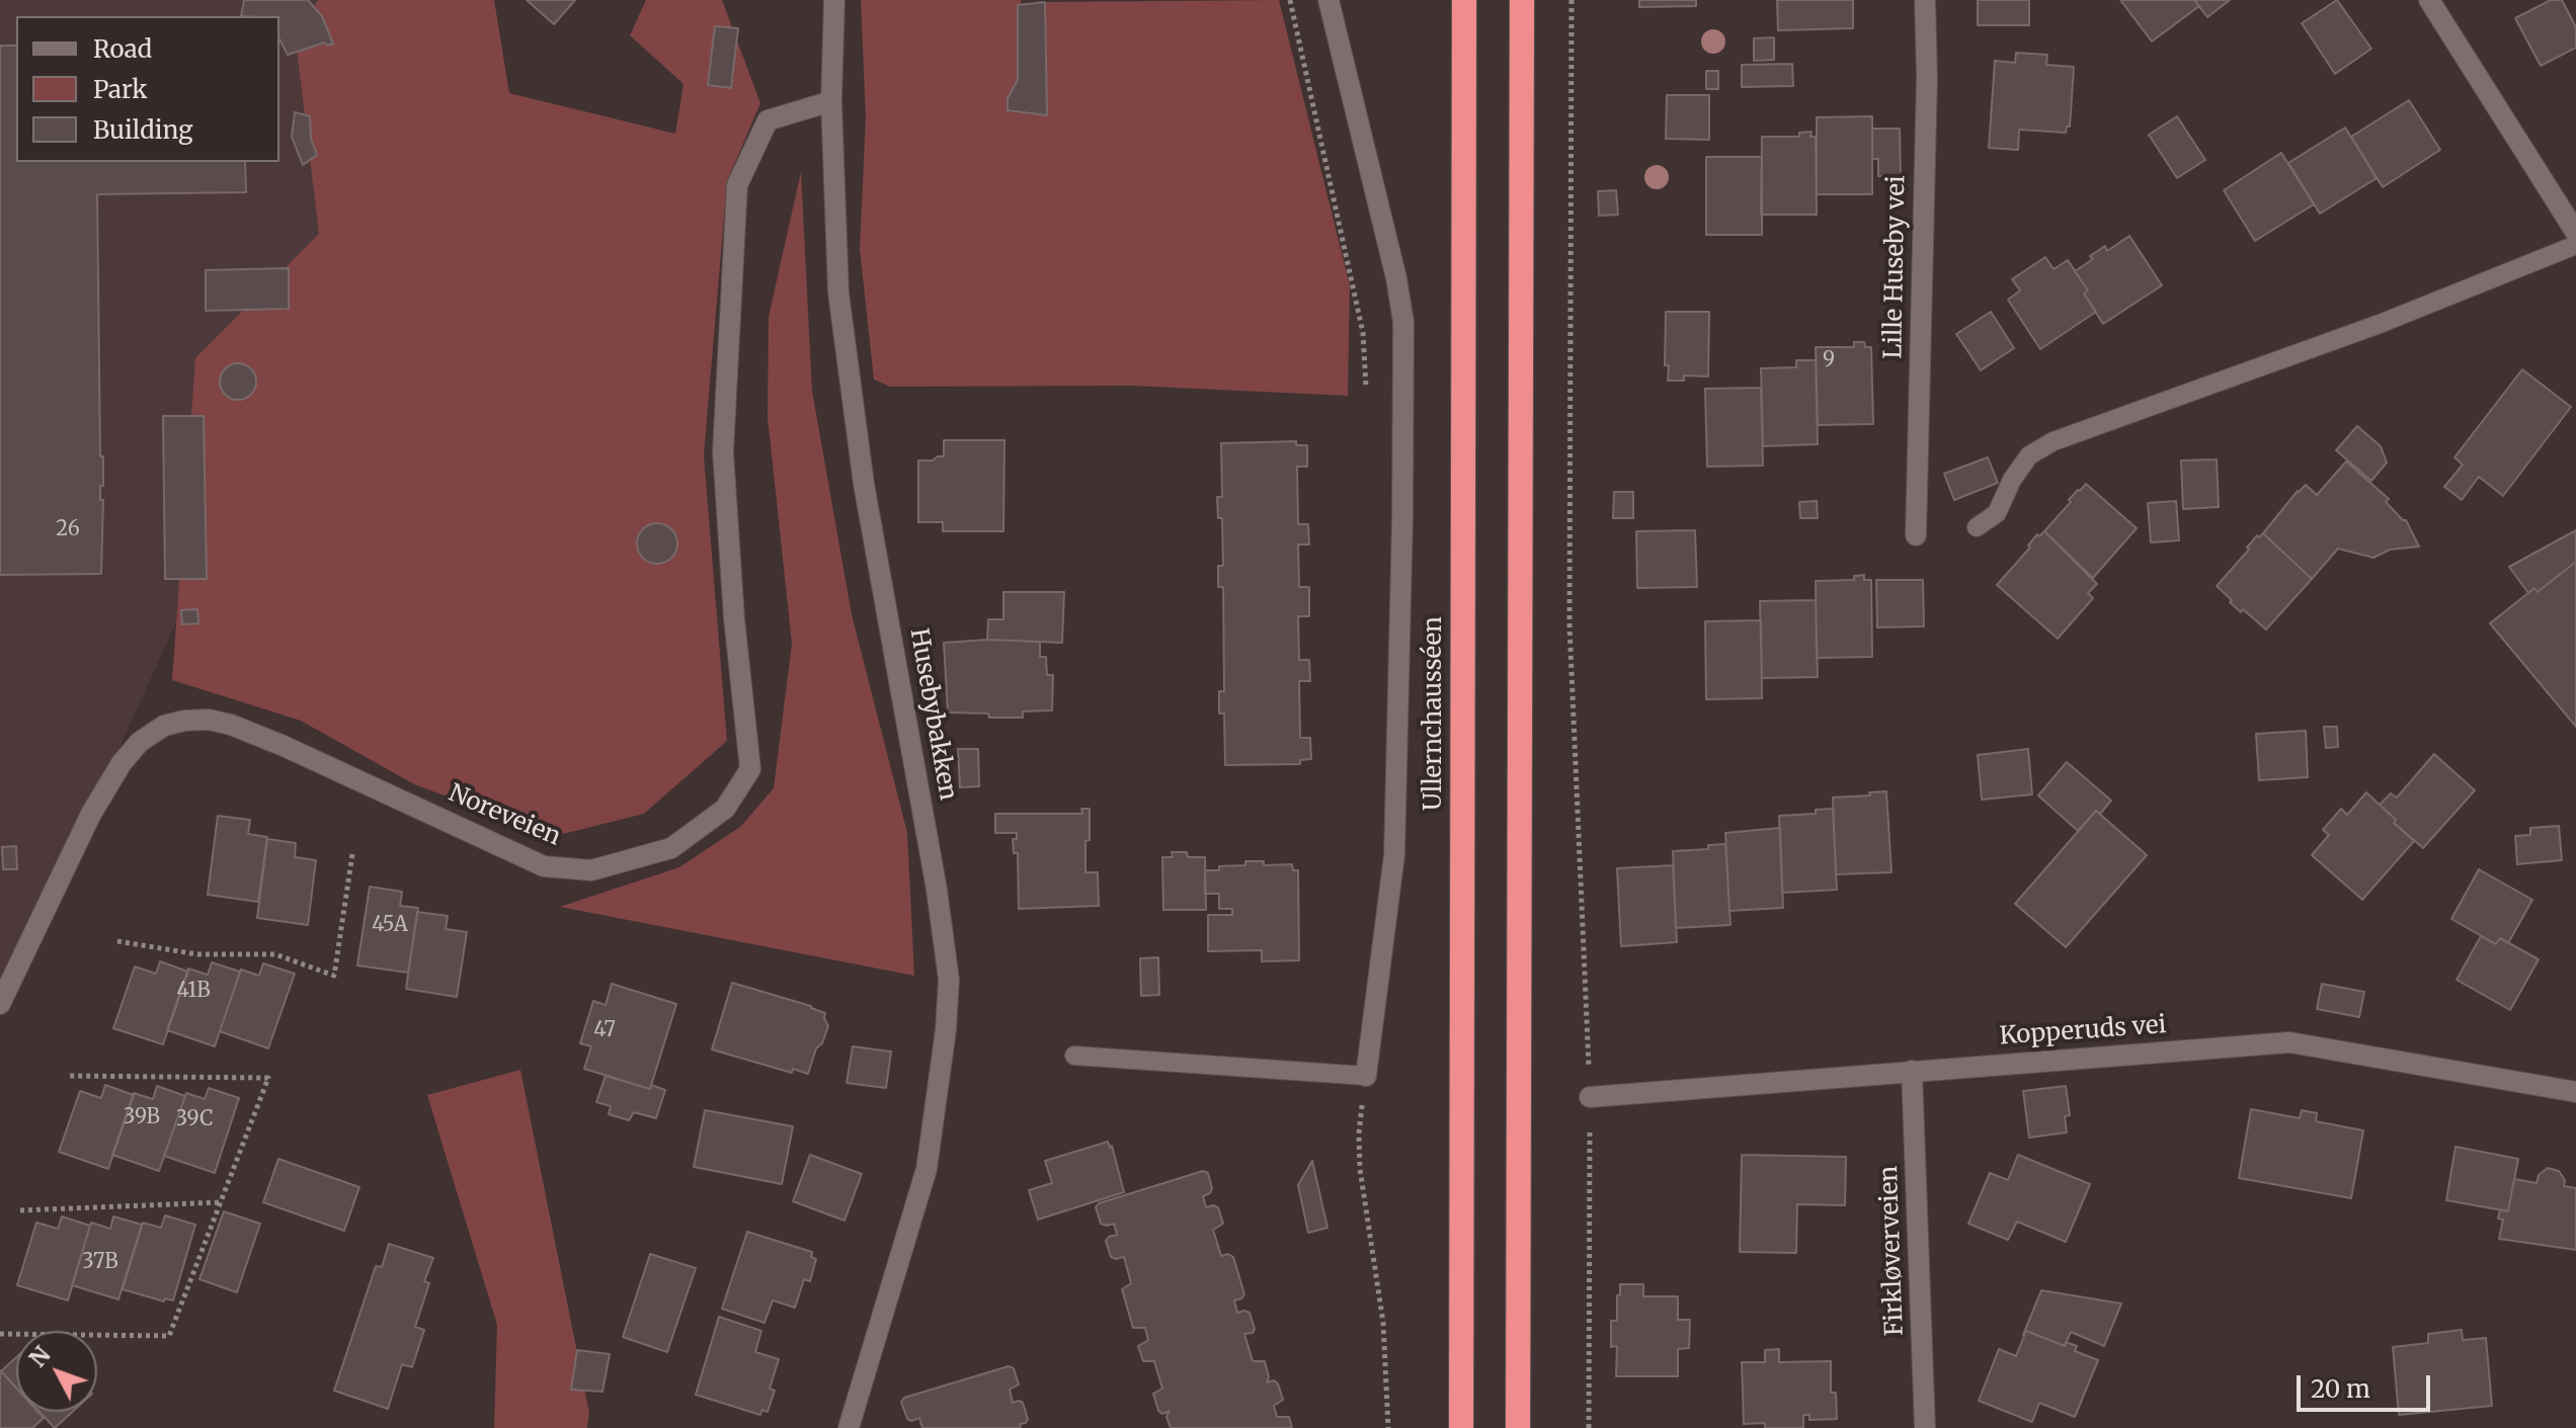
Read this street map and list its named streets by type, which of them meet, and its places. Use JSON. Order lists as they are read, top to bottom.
{
  "streets": {
    "highway": ["Ullernchausséen"],
    "street": [
      "Lille Huseby vei",
      "Husebybakken",
      "Noreveien",
      "Kopperuds vei",
      "Firkløverveien"
    ]
  },
  "crossings": [
    ["Husebybakken", "Noreveien"],
    ["Kopperuds vei", "Firkløverveien"]
  ],
  "house_numbers": [
    "9",
    "26",
    "45A",
    "41B",
    "47",
    "39B",
    "39C",
    "37B"
  ],
  "legend": ["Road", "Park", "Building"],
  "scale_bar": "20 m",
  "north": "top left"
}
